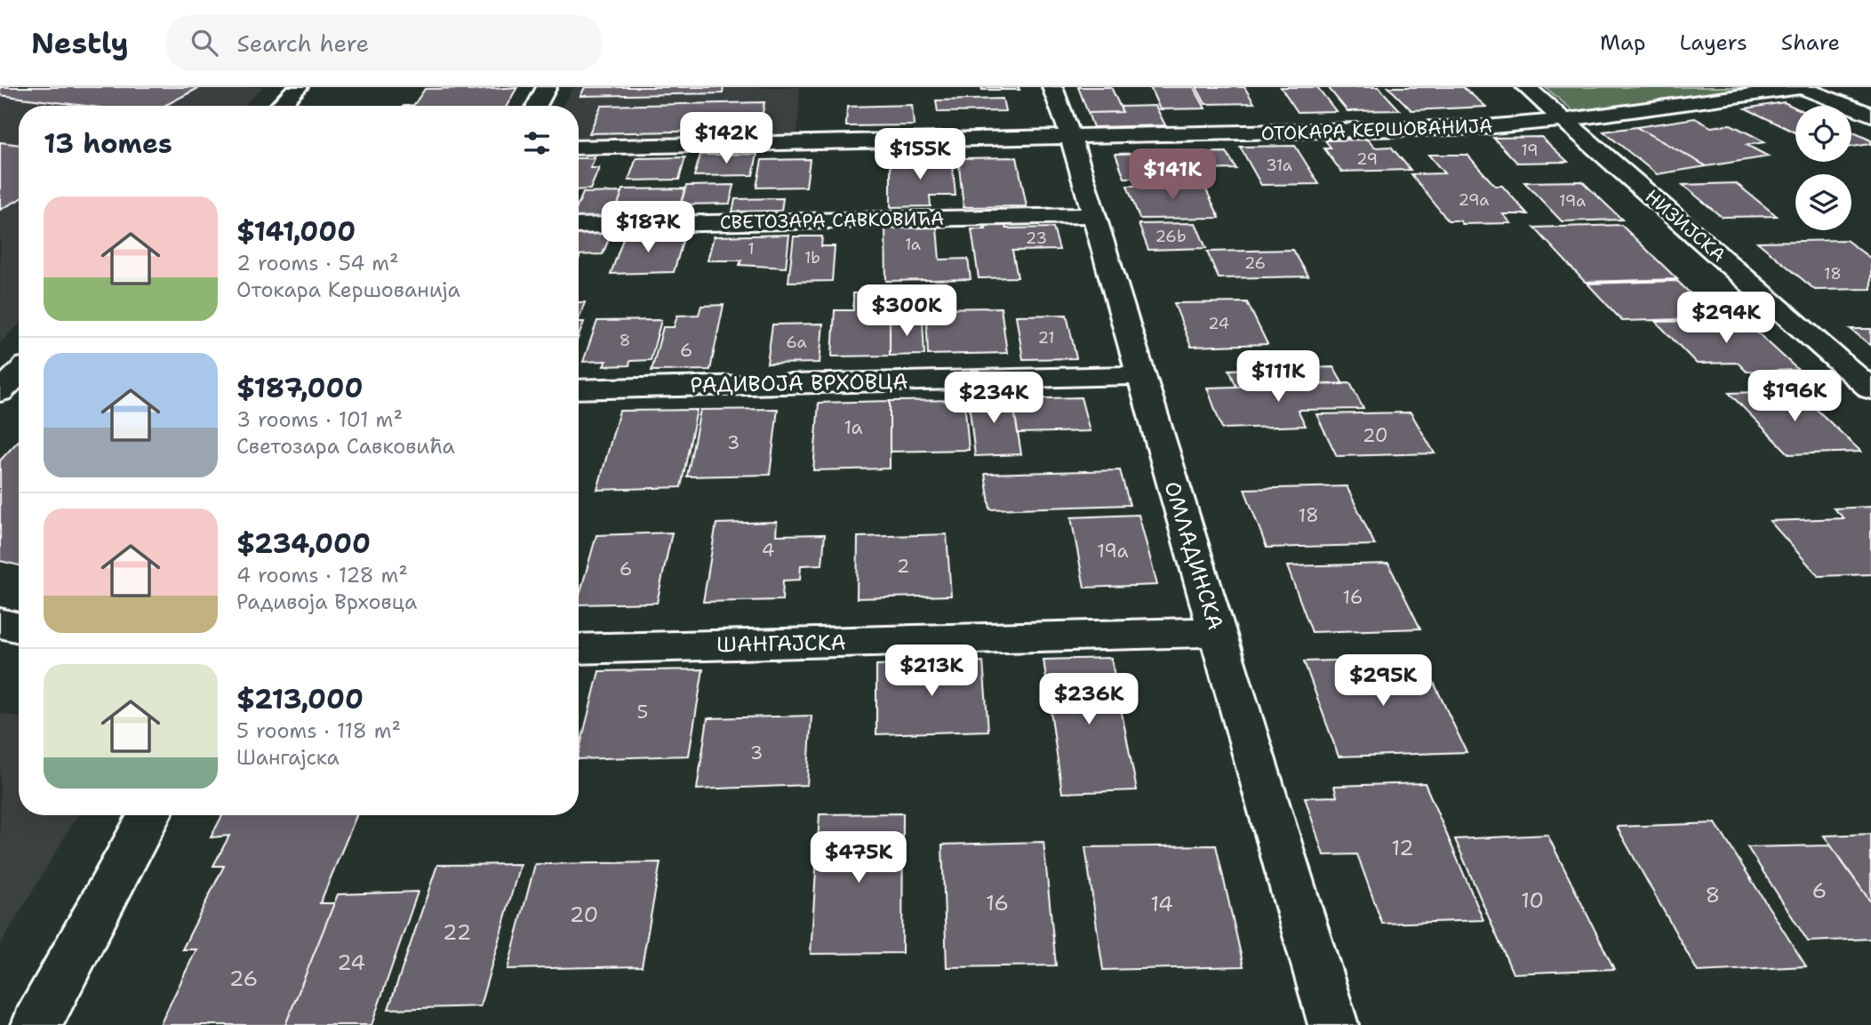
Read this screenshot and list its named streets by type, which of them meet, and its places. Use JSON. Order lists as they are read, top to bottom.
{
  "streets": {
    "street": [
      "ОТОКАРА КЕРШОВАНИЈА",
      "СВЕТОЗАРА САВКОВИЋА",
      "НИЗИЈСКА",
      "РАДИВОЈА ВРХОВЦА",
      "ОМЛАДИНСКА",
      "ШАНГАЈСКА"
    ]
  },
  "crossings": [
    ["ОТОКАРА КЕРШОВАНИЈА", "НИЗИЈСКА"],
    ["ОТОКАРА КЕРШОВАНИЈА", "ОМЛАДИНСКА"],
    ["СВЕТОЗАРА САВКОВИЋА", "ОМЛАДИНСКА"],
    ["РАДИВОЈА ВРХОВЦА", "ОМЛАДИНСКА"],
    ["ОМЛАДИНСКА", "ШАНГАЈСКА"]
  ],
  "house_numbers": [
    "19",
    "29",
    "31a",
    "29a",
    "19a",
    "26b",
    "23",
    "1a",
    "1",
    "1b",
    "26",
    "18",
    "24",
    "21",
    "8",
    "6a",
    "6",
    "1a",
    "20",
    "3",
    "18",
    "4",
    "19a",
    "2",
    "6",
    "16",
    "5",
    "3",
    "12",
    "6",
    "8",
    "10",
    "16",
    "14",
    "20",
    "22",
    "24",
    "26"
  ],
  "page": {
    "header": "Nestly",
    "search": "Search here",
    "nav": ["Map", "Layers", "Share"],
    "heading": "13 homes",
    "price": [
      "$142K",
      "$155K",
      "$141K",
      "$187K",
      "$300K",
      "$294K",
      "$111K",
      "$196K",
      "$234K",
      "$213K",
      "$295K",
      "$236K",
      "$475K"
    ],
    "list": [
      {
        "name": "$141,000",
        "note": "2 rooms · 54 m² · Отокара Кершованија"
      },
      {
        "name": "$187,000",
        "note": "3 rooms · 101 m² · Светозара Савковића"
      },
      {
        "name": "$234,000",
        "note": "4 rooms · 128 m² · Радивоја Врховца"
      },
      {
        "name": "$213,000",
        "note": "5 rooms · 118 m² · Шангајска"
      }
    ]
  }
}
